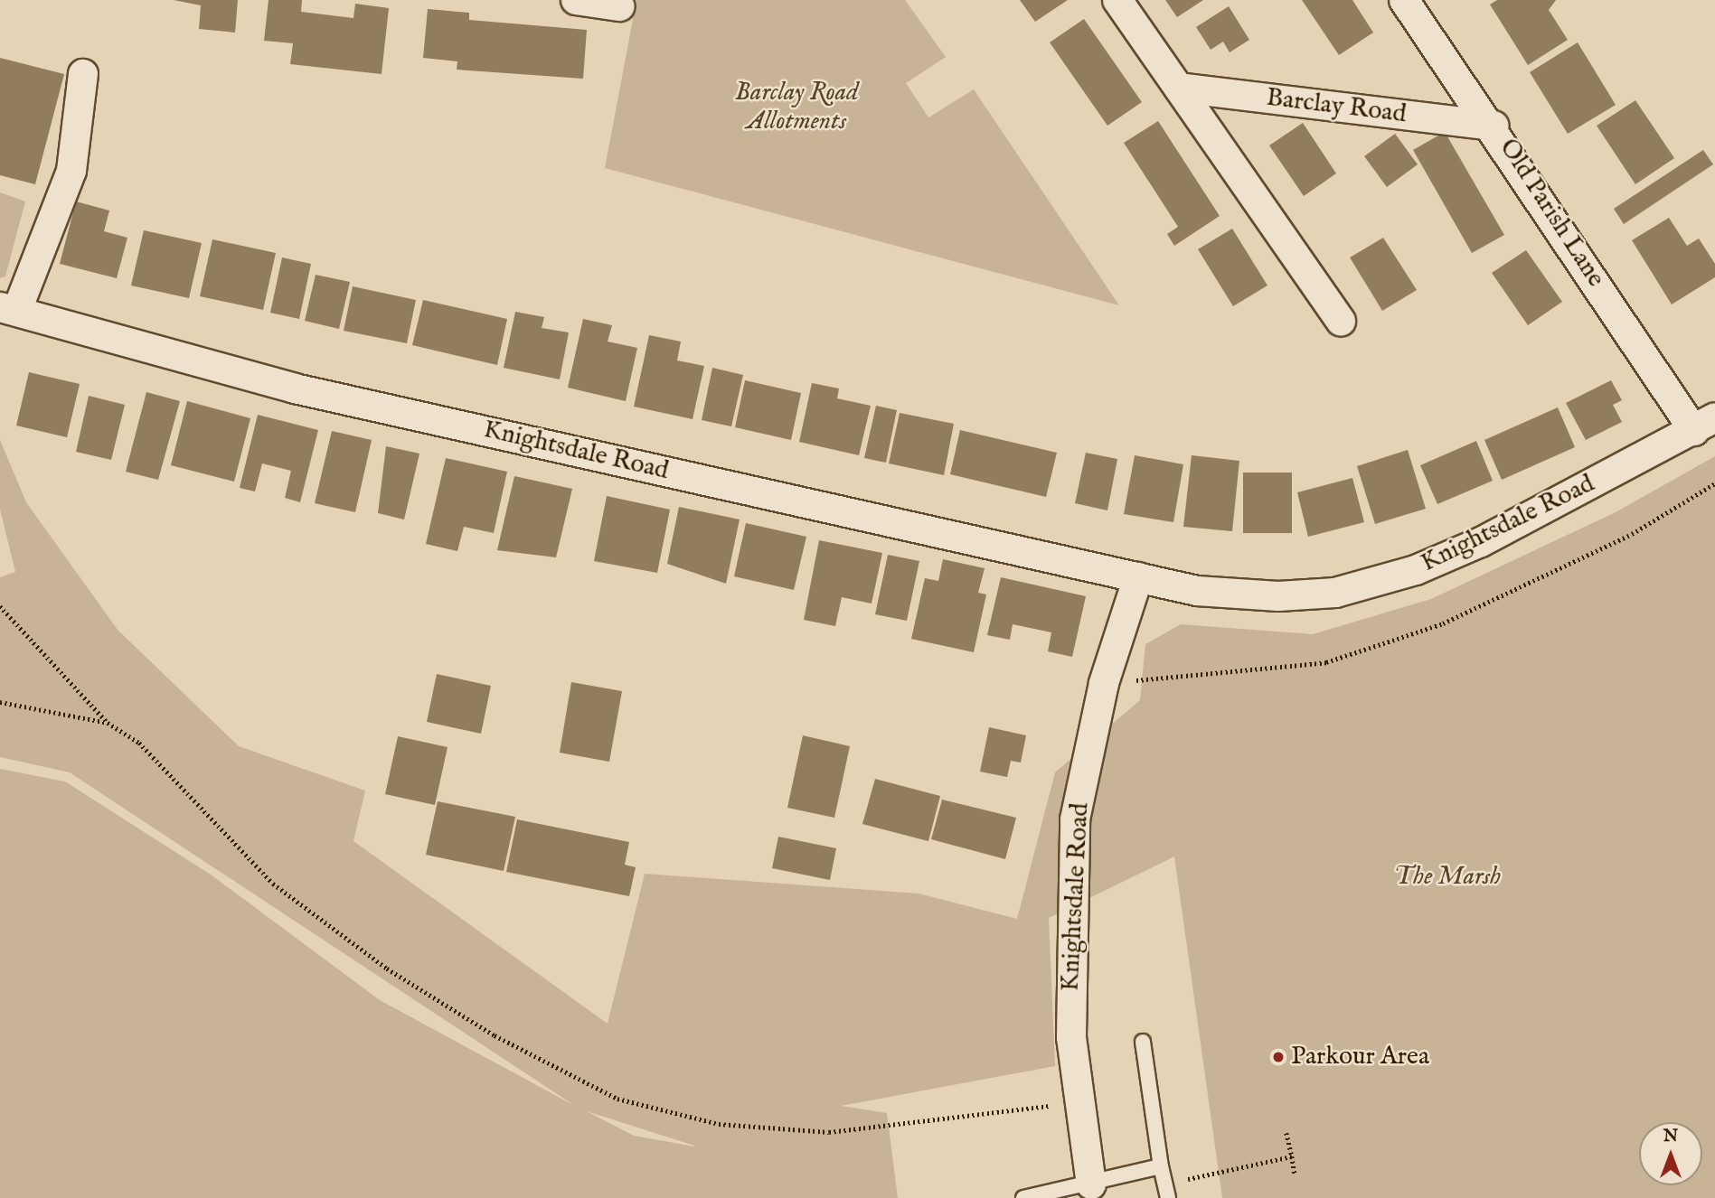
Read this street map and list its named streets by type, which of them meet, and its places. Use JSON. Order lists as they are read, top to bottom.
{
  "streets": {
    "street": ["Barclay Road", "Old Parish Lane", "Knightsdale Road"]
  },
  "crossings": [
    ["Barclay Road", "Old Parish Lane"],
    ["Old Parish Lane", "Knightsdale Road"]
  ],
  "parks": ["Barclay Road Allotments", "The Marsh"],
  "places": ["Parkour Area"],
  "north": "top"
}
